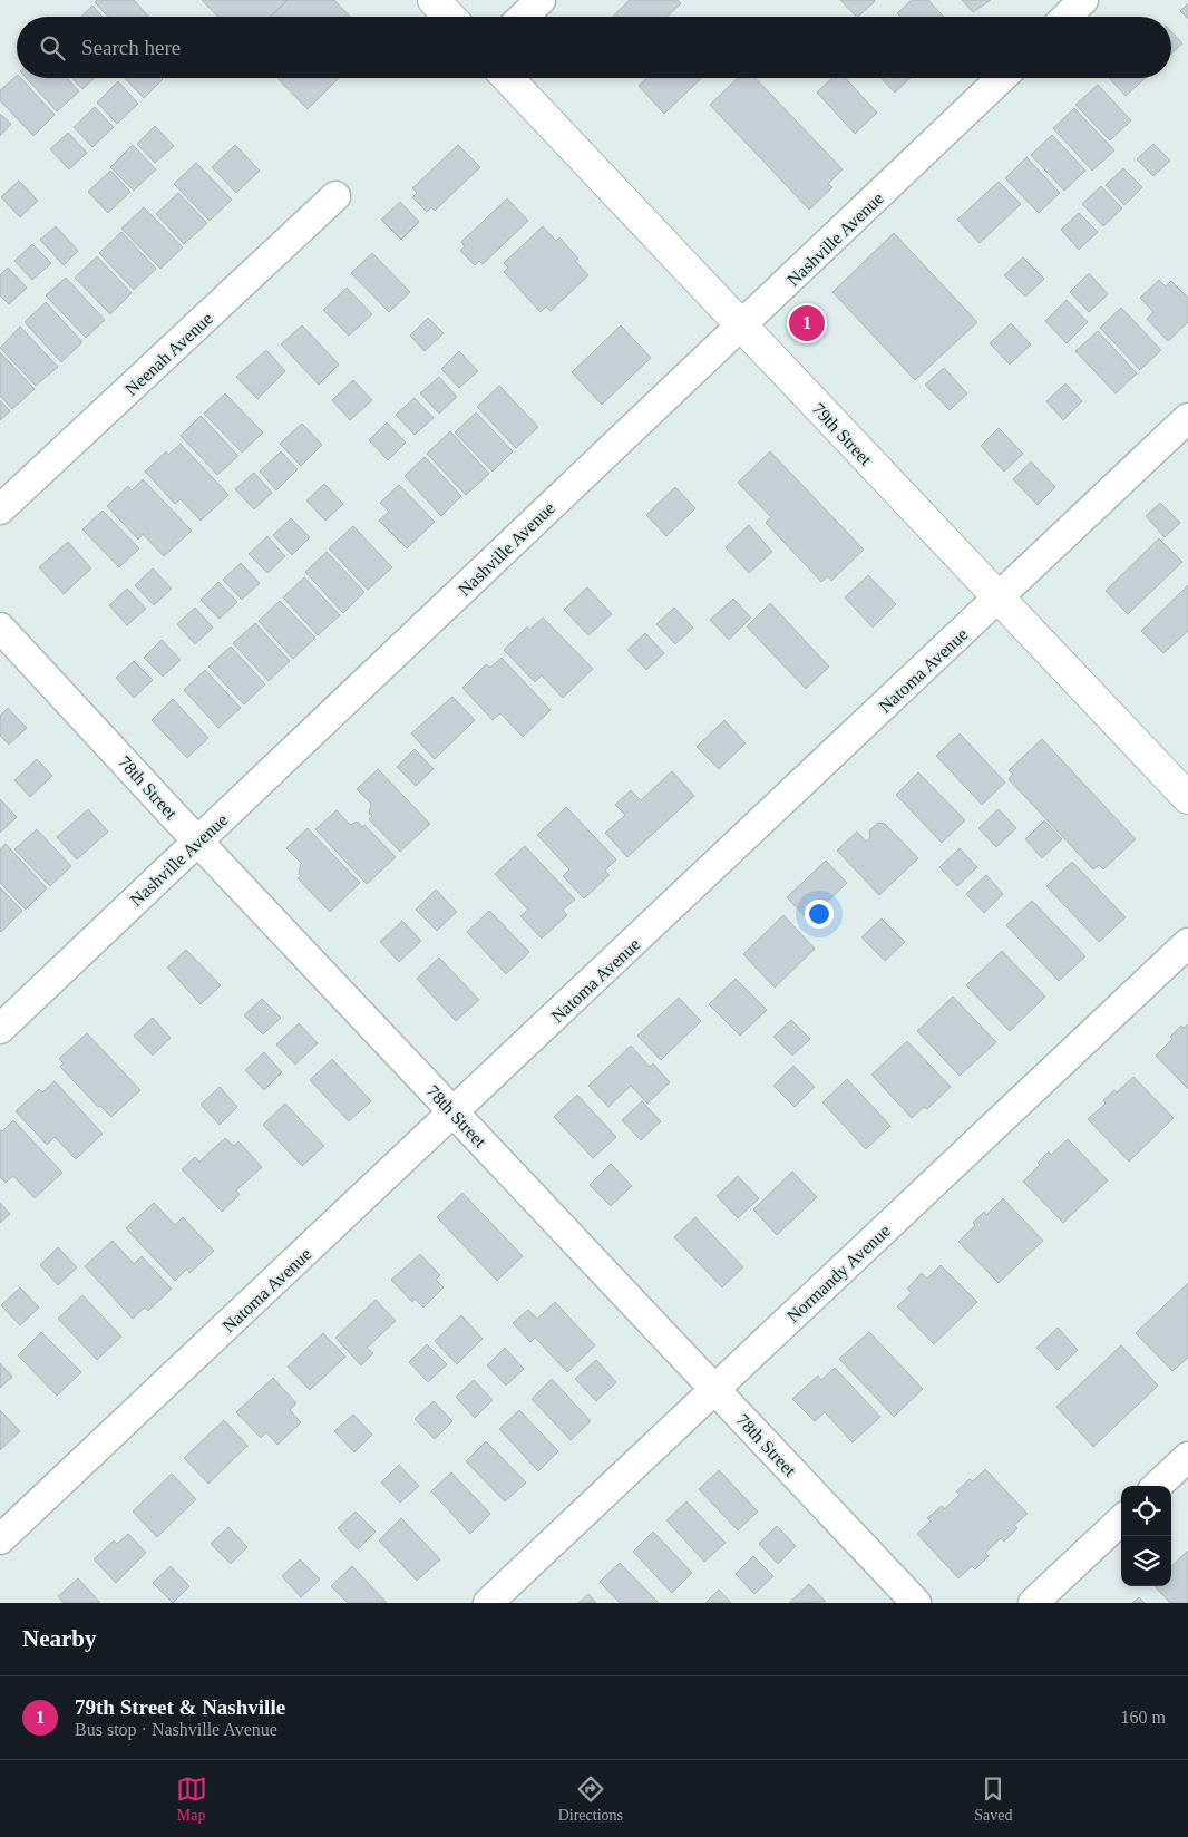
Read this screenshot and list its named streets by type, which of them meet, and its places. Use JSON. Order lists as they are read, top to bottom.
{
  "streets": {
    "main road": ["79th Street"],
    "street": [
      "Nashville Avenue",
      "Neenah Avenue",
      "Natoma Avenue",
      "78th Street",
      "Normandy Avenue"
    ]
  },
  "crossings": [
    ["Nashville Avenue", "79th Street"],
    ["Nashville Avenue", "78th Street"],
    ["79th Street", "Natoma Avenue"],
    ["Natoma Avenue", "78th Street"],
    ["78th Street", "Normandy Avenue"]
  ],
  "page": {
    "search": "Search here",
    "pins": "1",
    "heading": "Nearby",
    "list": [
      {
        "mark": "1",
        "name": "79th Street & Nashville",
        "note": "Bus stop · Nashville Avenue",
        "value": "160 m"
      }
    ],
    "nav": ["Map", "Directions", "Saved"]
  }
}
